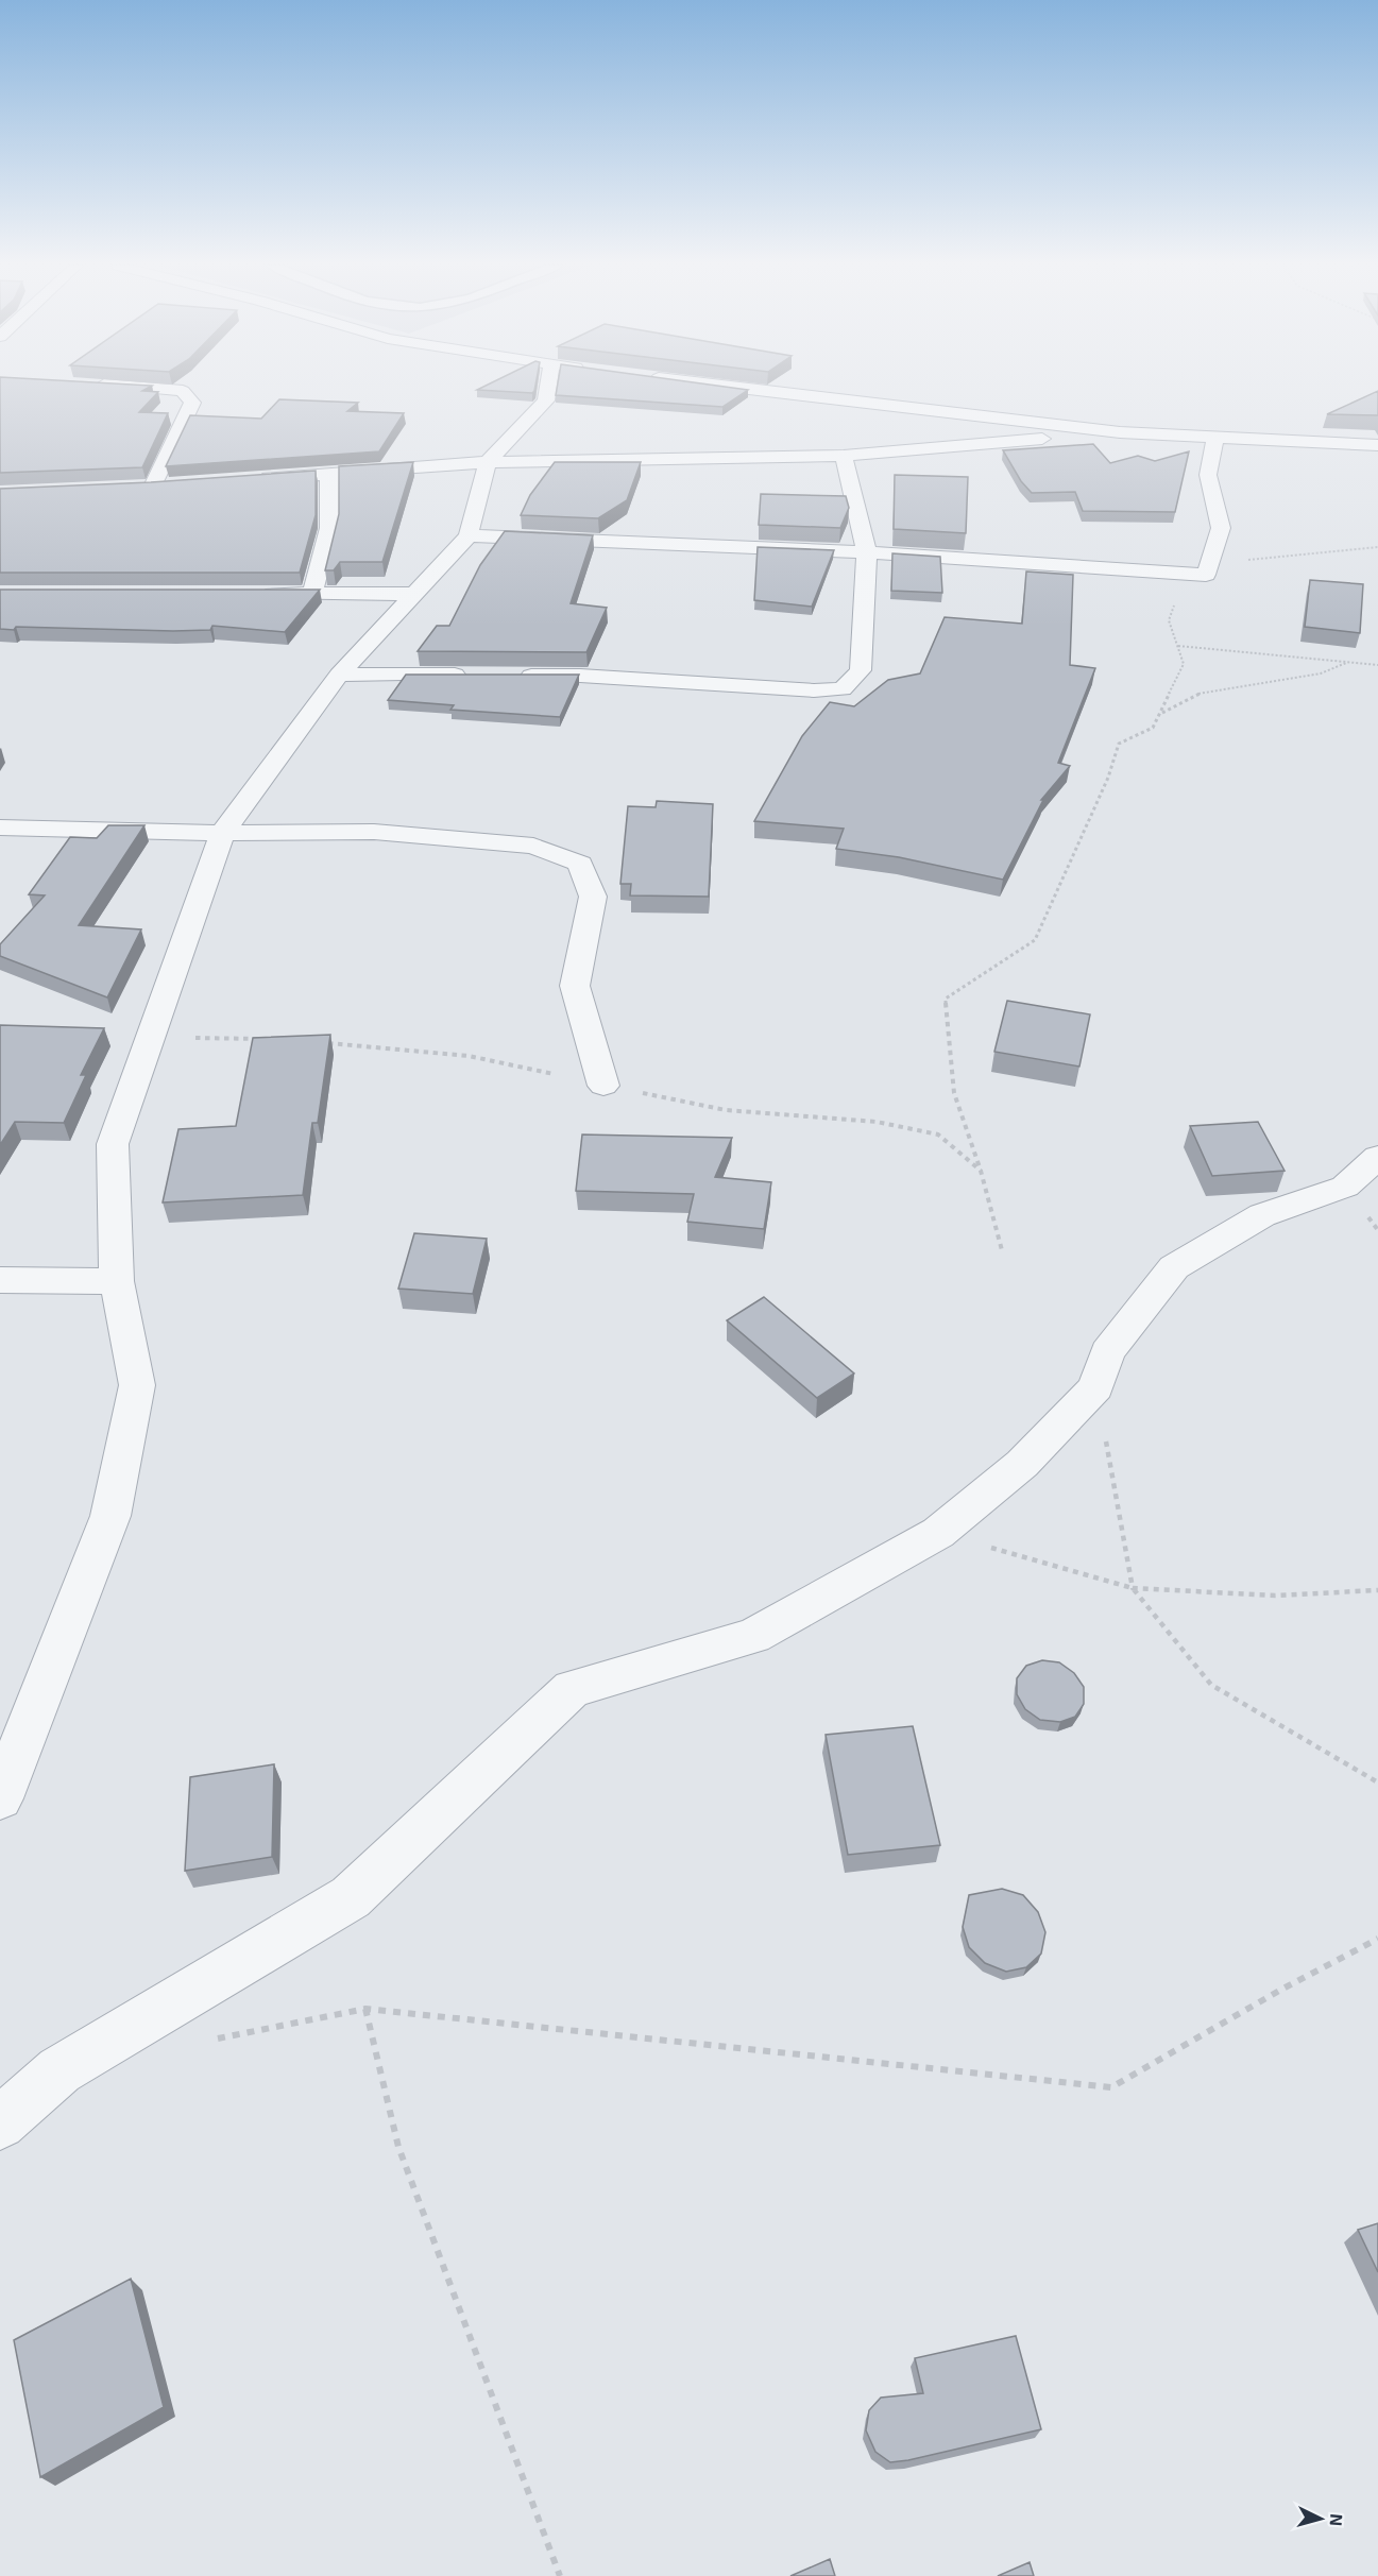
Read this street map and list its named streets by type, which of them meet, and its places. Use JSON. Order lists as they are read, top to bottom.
{
  "north": "right"
}
